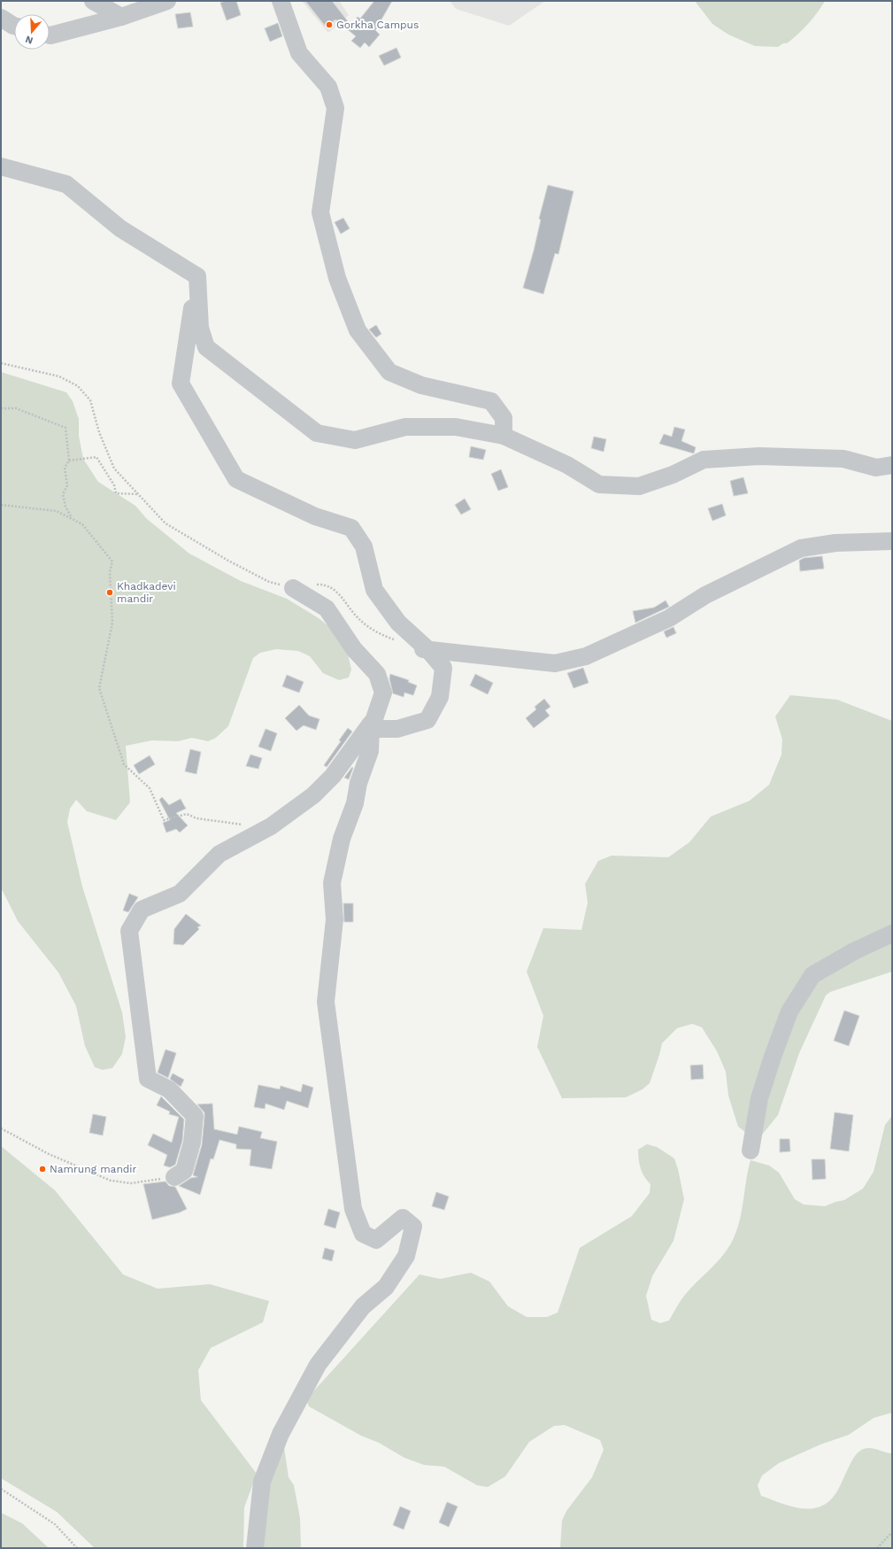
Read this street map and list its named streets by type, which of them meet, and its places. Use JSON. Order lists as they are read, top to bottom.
{
  "places": ["Gorkha Campus", "Khadkadevi mandir", "Namrung mandir"],
  "north": "bottom"
}
